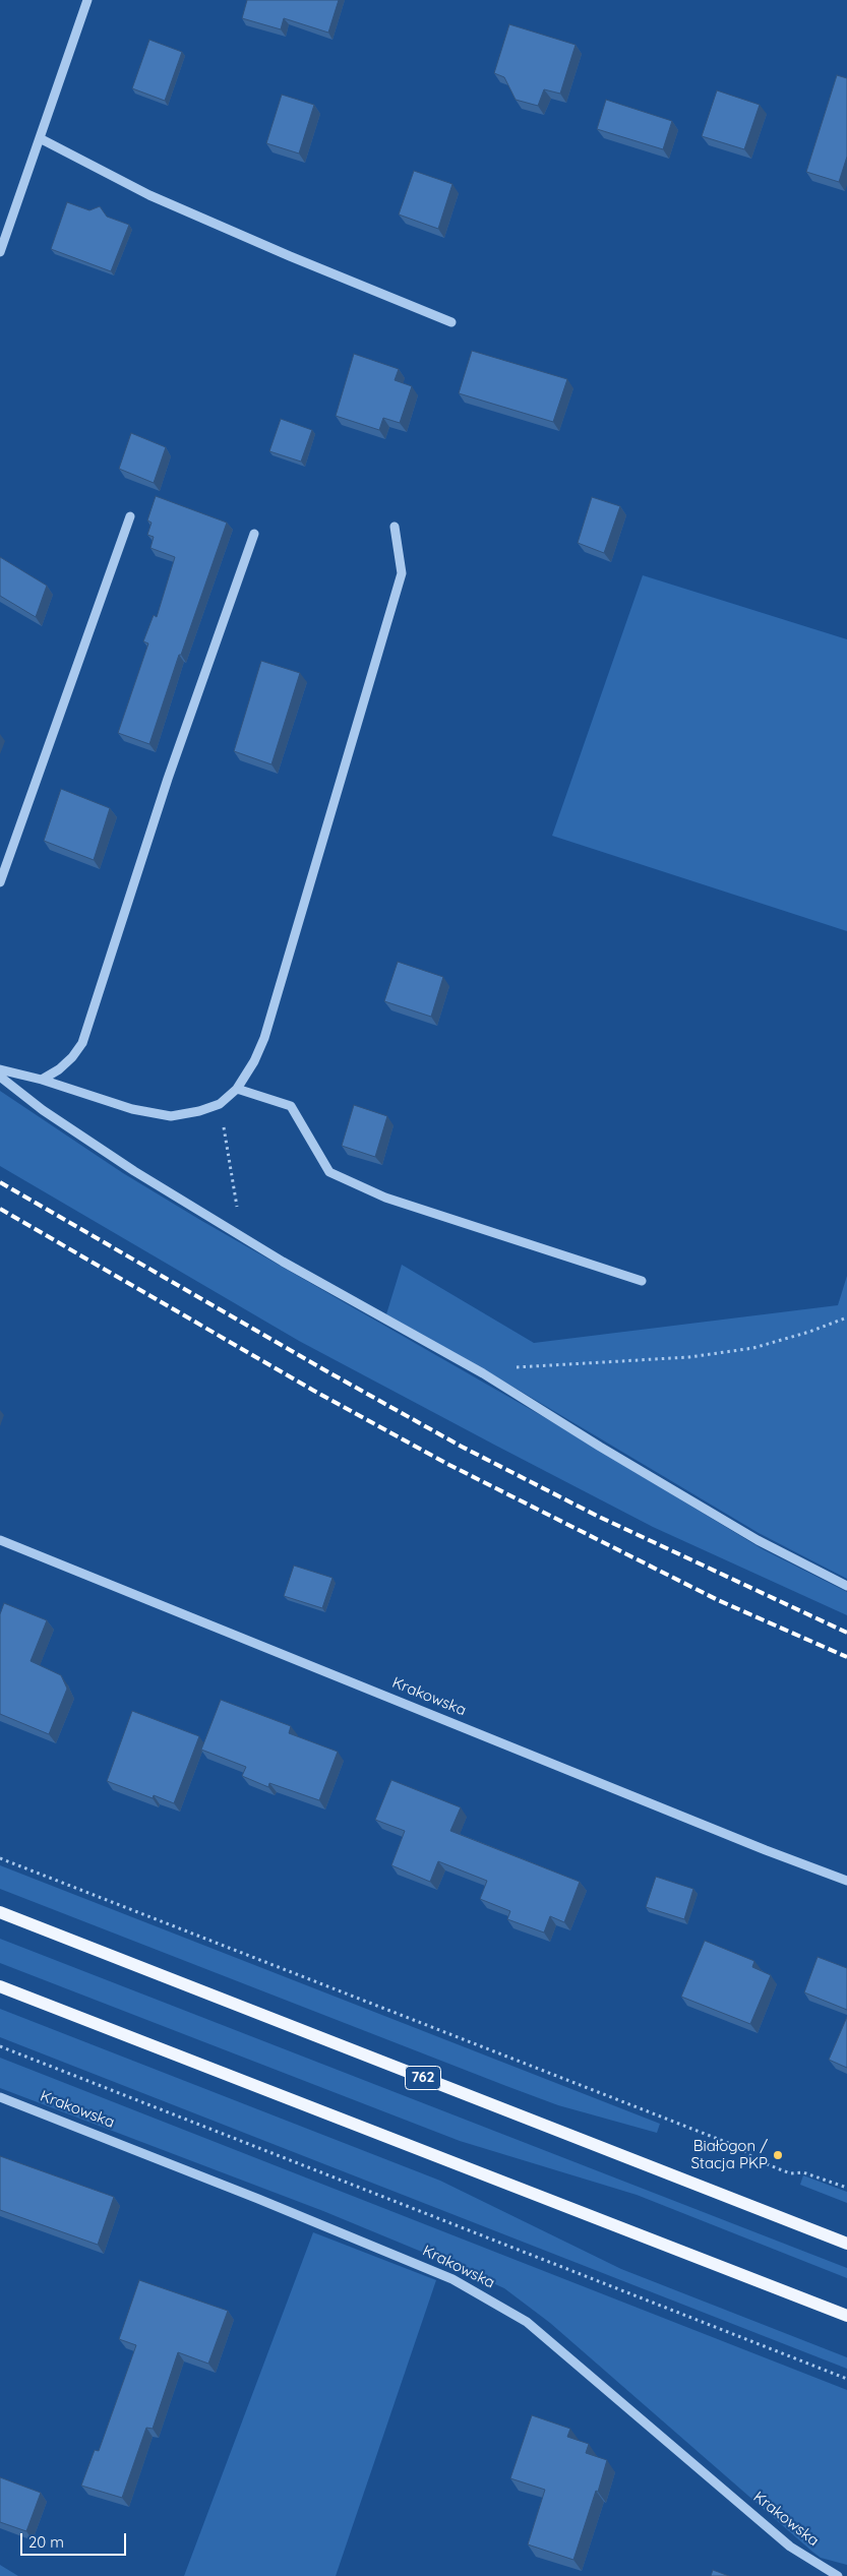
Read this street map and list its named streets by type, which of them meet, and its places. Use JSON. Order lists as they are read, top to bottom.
{
  "streets": {
    "main road": ["762"],
    "street": ["Krakowska"]
  },
  "places": ["Białogon / Stacja PKP"],
  "scale_bar": "20 m"
}
